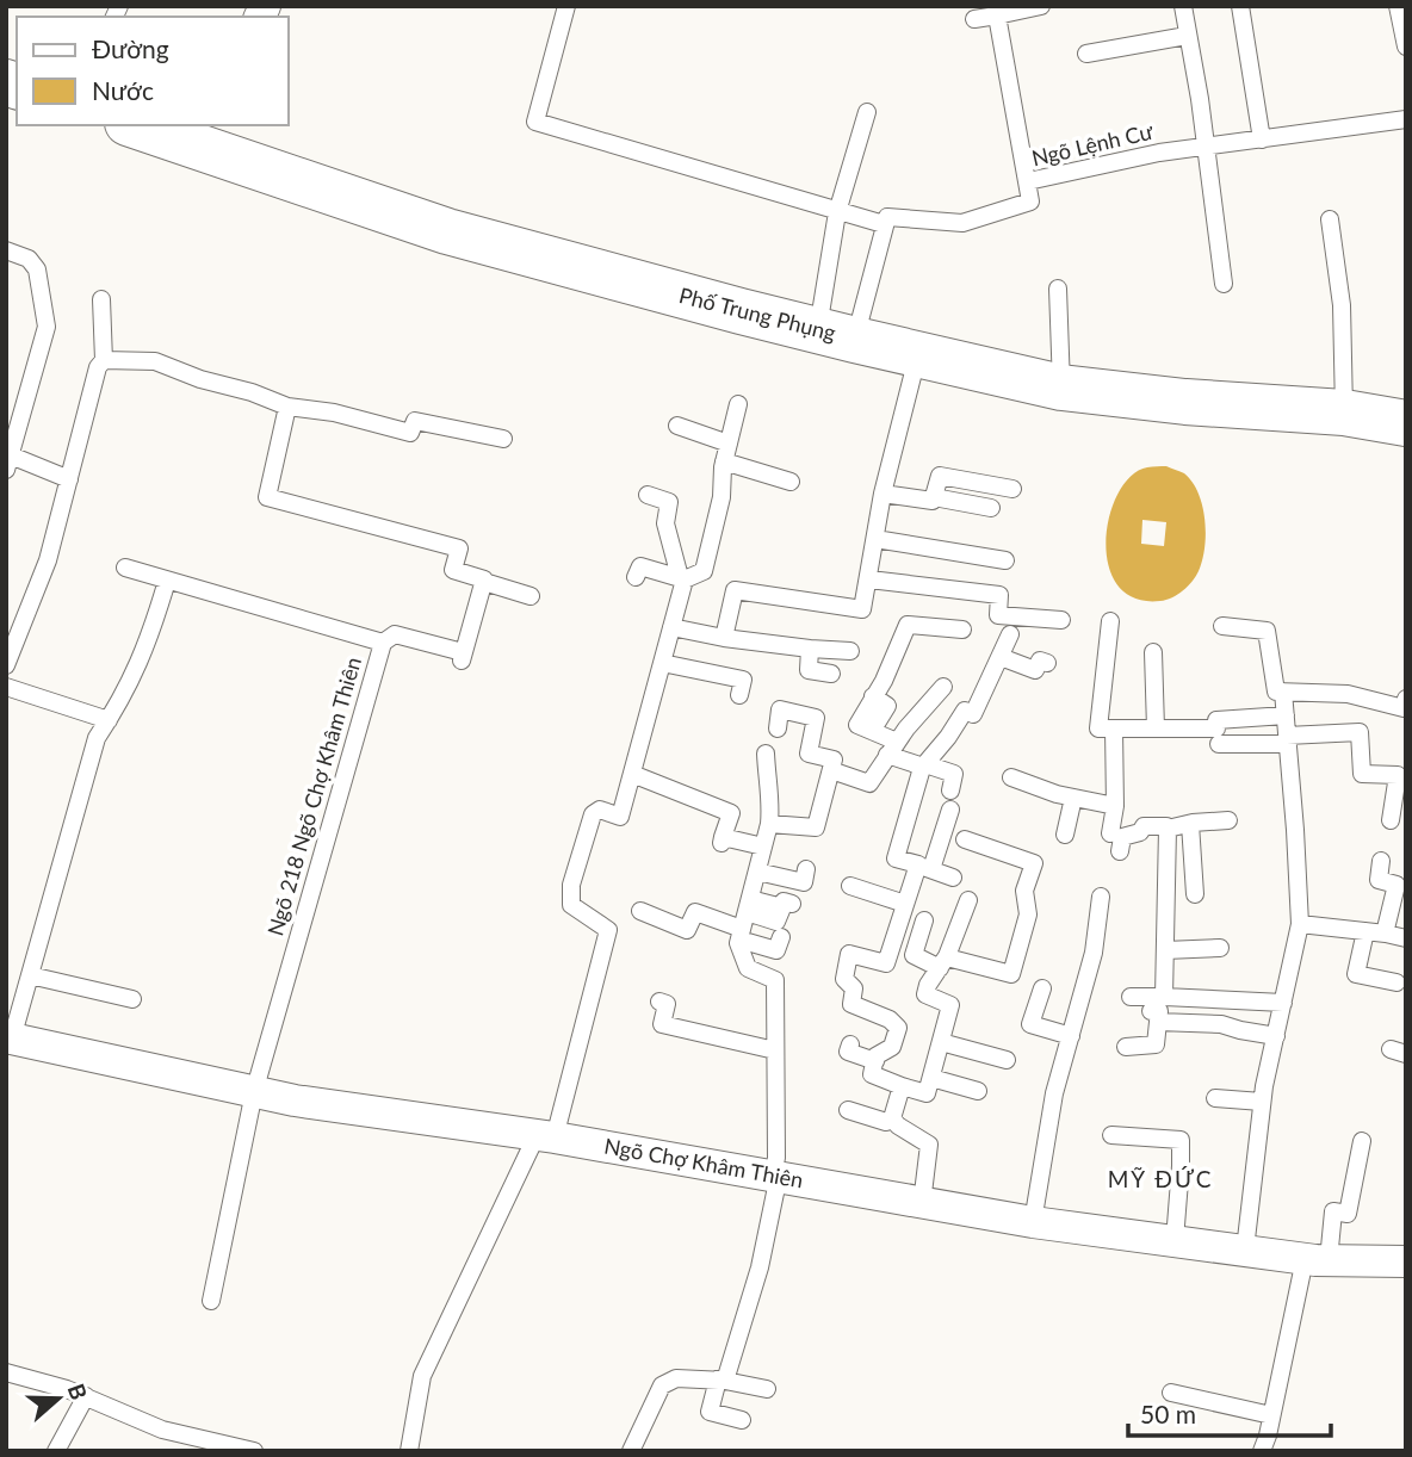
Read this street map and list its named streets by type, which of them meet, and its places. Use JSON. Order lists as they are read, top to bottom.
{
  "streets": {
    "street": ["Phố Trung Phụng", "Ngõ Chợ Khâm Thiên"],
    "lane": ["Ngõ Lệnh Cư", "Ngõ 218 Ngõ Chợ Khâm Thiên"]
  },
  "crossings": [
    ["Ngõ 218 Ngõ Chợ Khâm Thiên", "Ngõ Chợ Khâm Thiên"]
  ],
  "districts": ["MỸ ĐỨC"],
  "legend": ["Đường", "Nước"],
  "scale_bar": "50 m",
  "north": "right"
}
